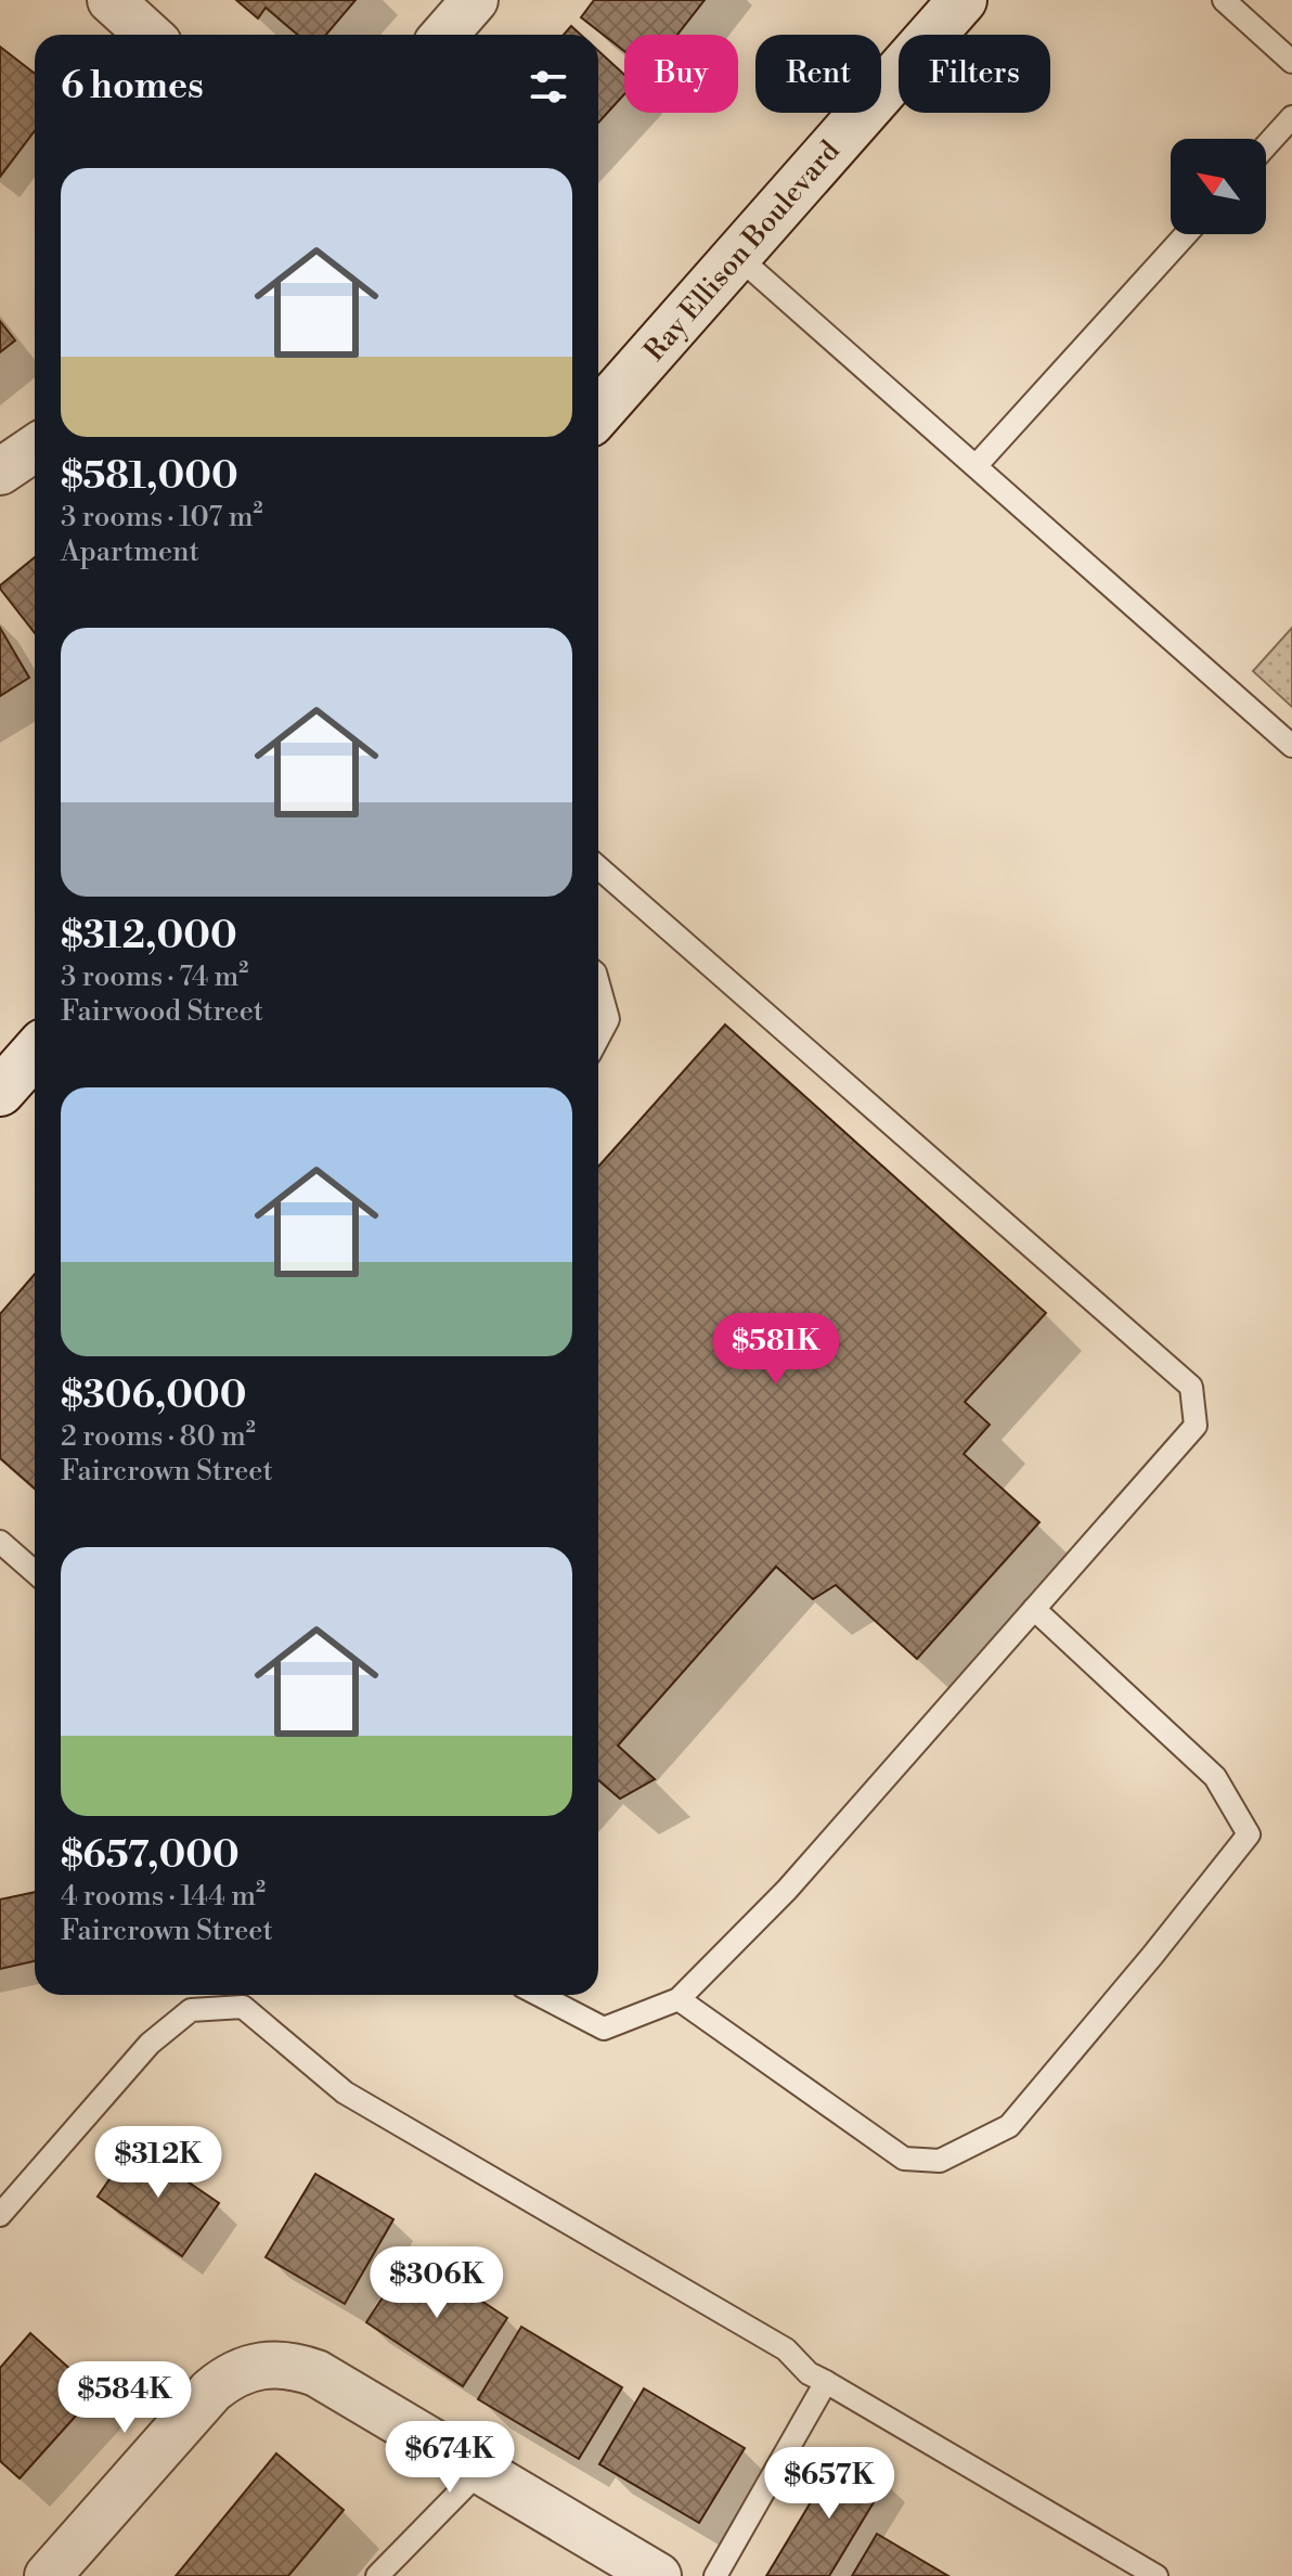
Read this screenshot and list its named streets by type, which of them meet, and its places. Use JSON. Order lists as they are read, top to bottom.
{
  "streets": {
    "main road": ["Ray Ellison Boulevard"]
  },
  "north": "top left",
  "page": {
    "chip": ["Buy", "Rent", "Filters"],
    "heading": "6 homes",
    "list": [
      {
        "name": "$581,000",
        "note": "3 rooms · 107 m² · Apartment"
      },
      {
        "name": "$312,000",
        "note": "3 rooms · 74 m² · Fairwood Street"
      },
      {
        "name": "$306,000",
        "note": "2 rooms · 80 m² · Faircrown Street"
      },
      {
        "name": "$657,000",
        "note": "4 rooms · 144 m² · Faircrown Street"
      }
    ],
    "price": [
      "$581K",
      "$312K",
      "$306K",
      "$584K",
      "$674K",
      "$657K"
    ]
  }
}
